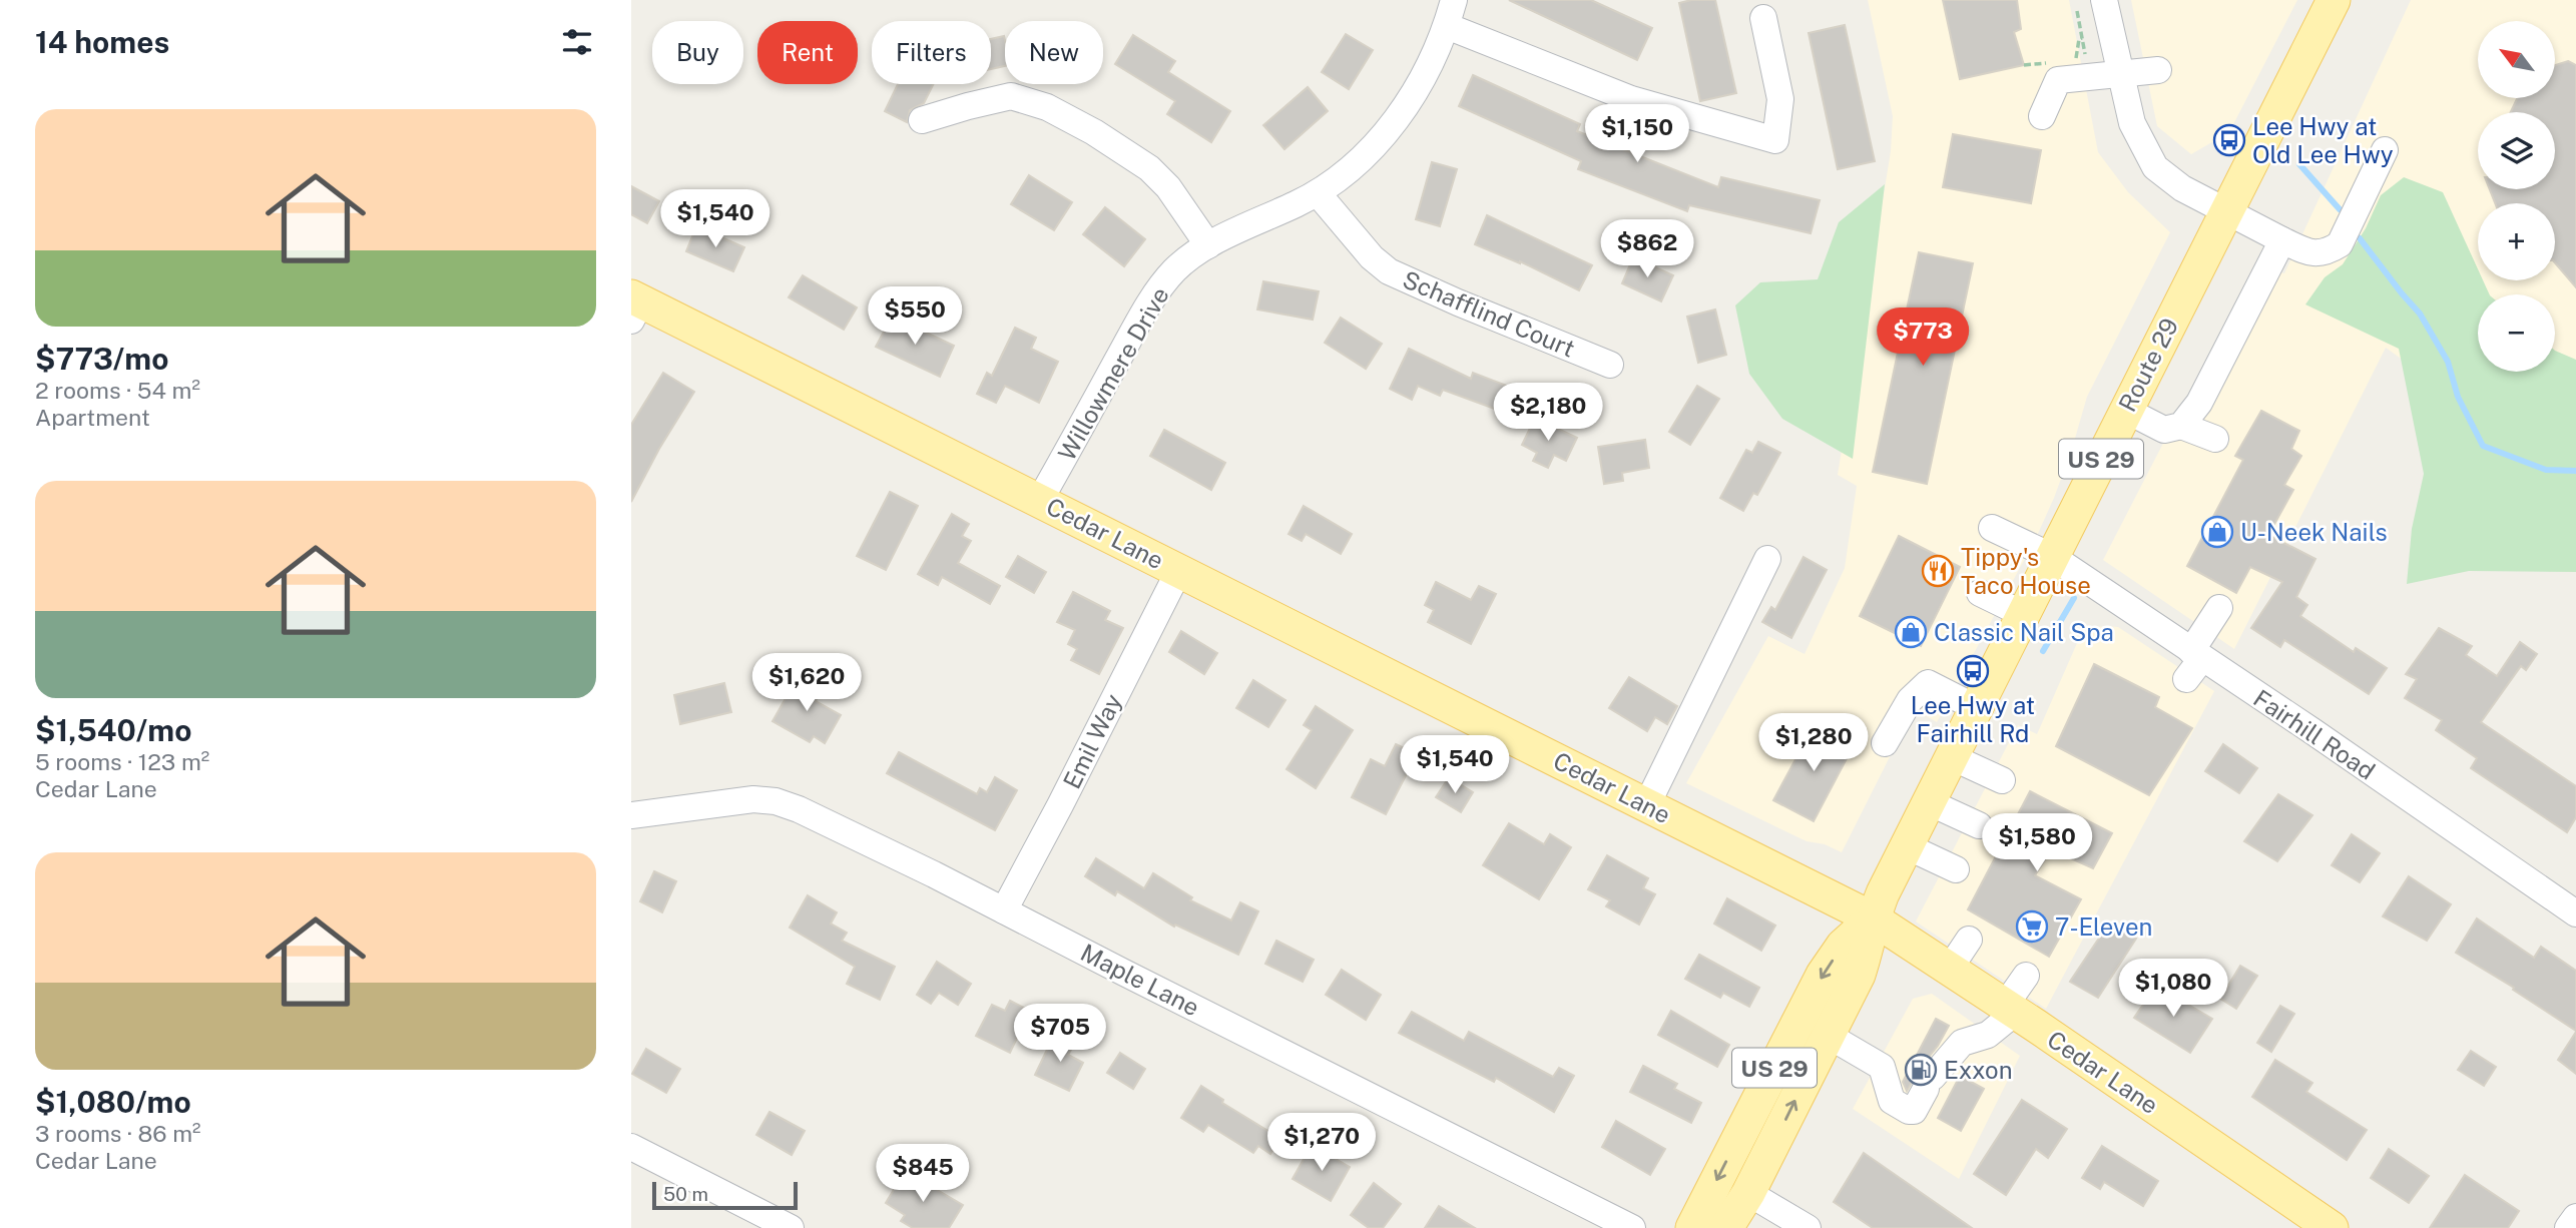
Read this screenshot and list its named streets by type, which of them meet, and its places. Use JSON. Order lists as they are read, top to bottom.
{
  "streets": {
    "main road": ["Route 29", "US 29", "Cedar Lane"],
    "street": [
      "Schafflind Court",
      "Willowmere Drive",
      "Fairhill Road",
      "Emil Way",
      "Maple Lane"
    ]
  },
  "crossings": [
    ["Schafflind Court", "Willowmere Drive"],
    ["Route 29", "Cedar Lane"],
    ["Route 29", "Fairhill Road"],
    ["Willowmere Drive", "Cedar Lane"],
    ["Cedar Lane", "Emil Way"],
    ["Emil Way", "Maple Lane"]
  ],
  "places": {
    "bus stop": ["Lee Hwy at Old Lee Hwy", "Lee Hwy at Fairhill Rd"],
    "shop": ["U-Neek Nails", "Classic Nail Spa"],
    "restaurant": ["Tippy's Taco House"],
    "supermarket": ["7-Eleven"],
    "fuel station": ["Exxon"]
  },
  "scale_bar": "50 m",
  "north": "top left",
  "page": {
    "heading": "14 homes",
    "map_buttons": ["+", "−"],
    "chip": [
      "Buy",
      "Rent",
      "Filters",
      "New"
    ],
    "list": [
      {
        "name": "$773/mo",
        "note": "2 rooms · 54 m² · Apartment"
      },
      {
        "name": "$1,540/mo",
        "note": "5 rooms · 123 m² · Cedar Lane"
      },
      {
        "name": "$1,080/mo",
        "note": "3 rooms · 86 m² · Cedar Lane"
      }
    ],
    "price": [
      "$1,150",
      "$1,540",
      "$862",
      "$550",
      "$773",
      "$2,180",
      "$1,620",
      "$1,280",
      "$1,540",
      "$1,580",
      "$1,080",
      "$705",
      "$1,270",
      "$845"
    ],
    "scale": "50 m"
  }
}
